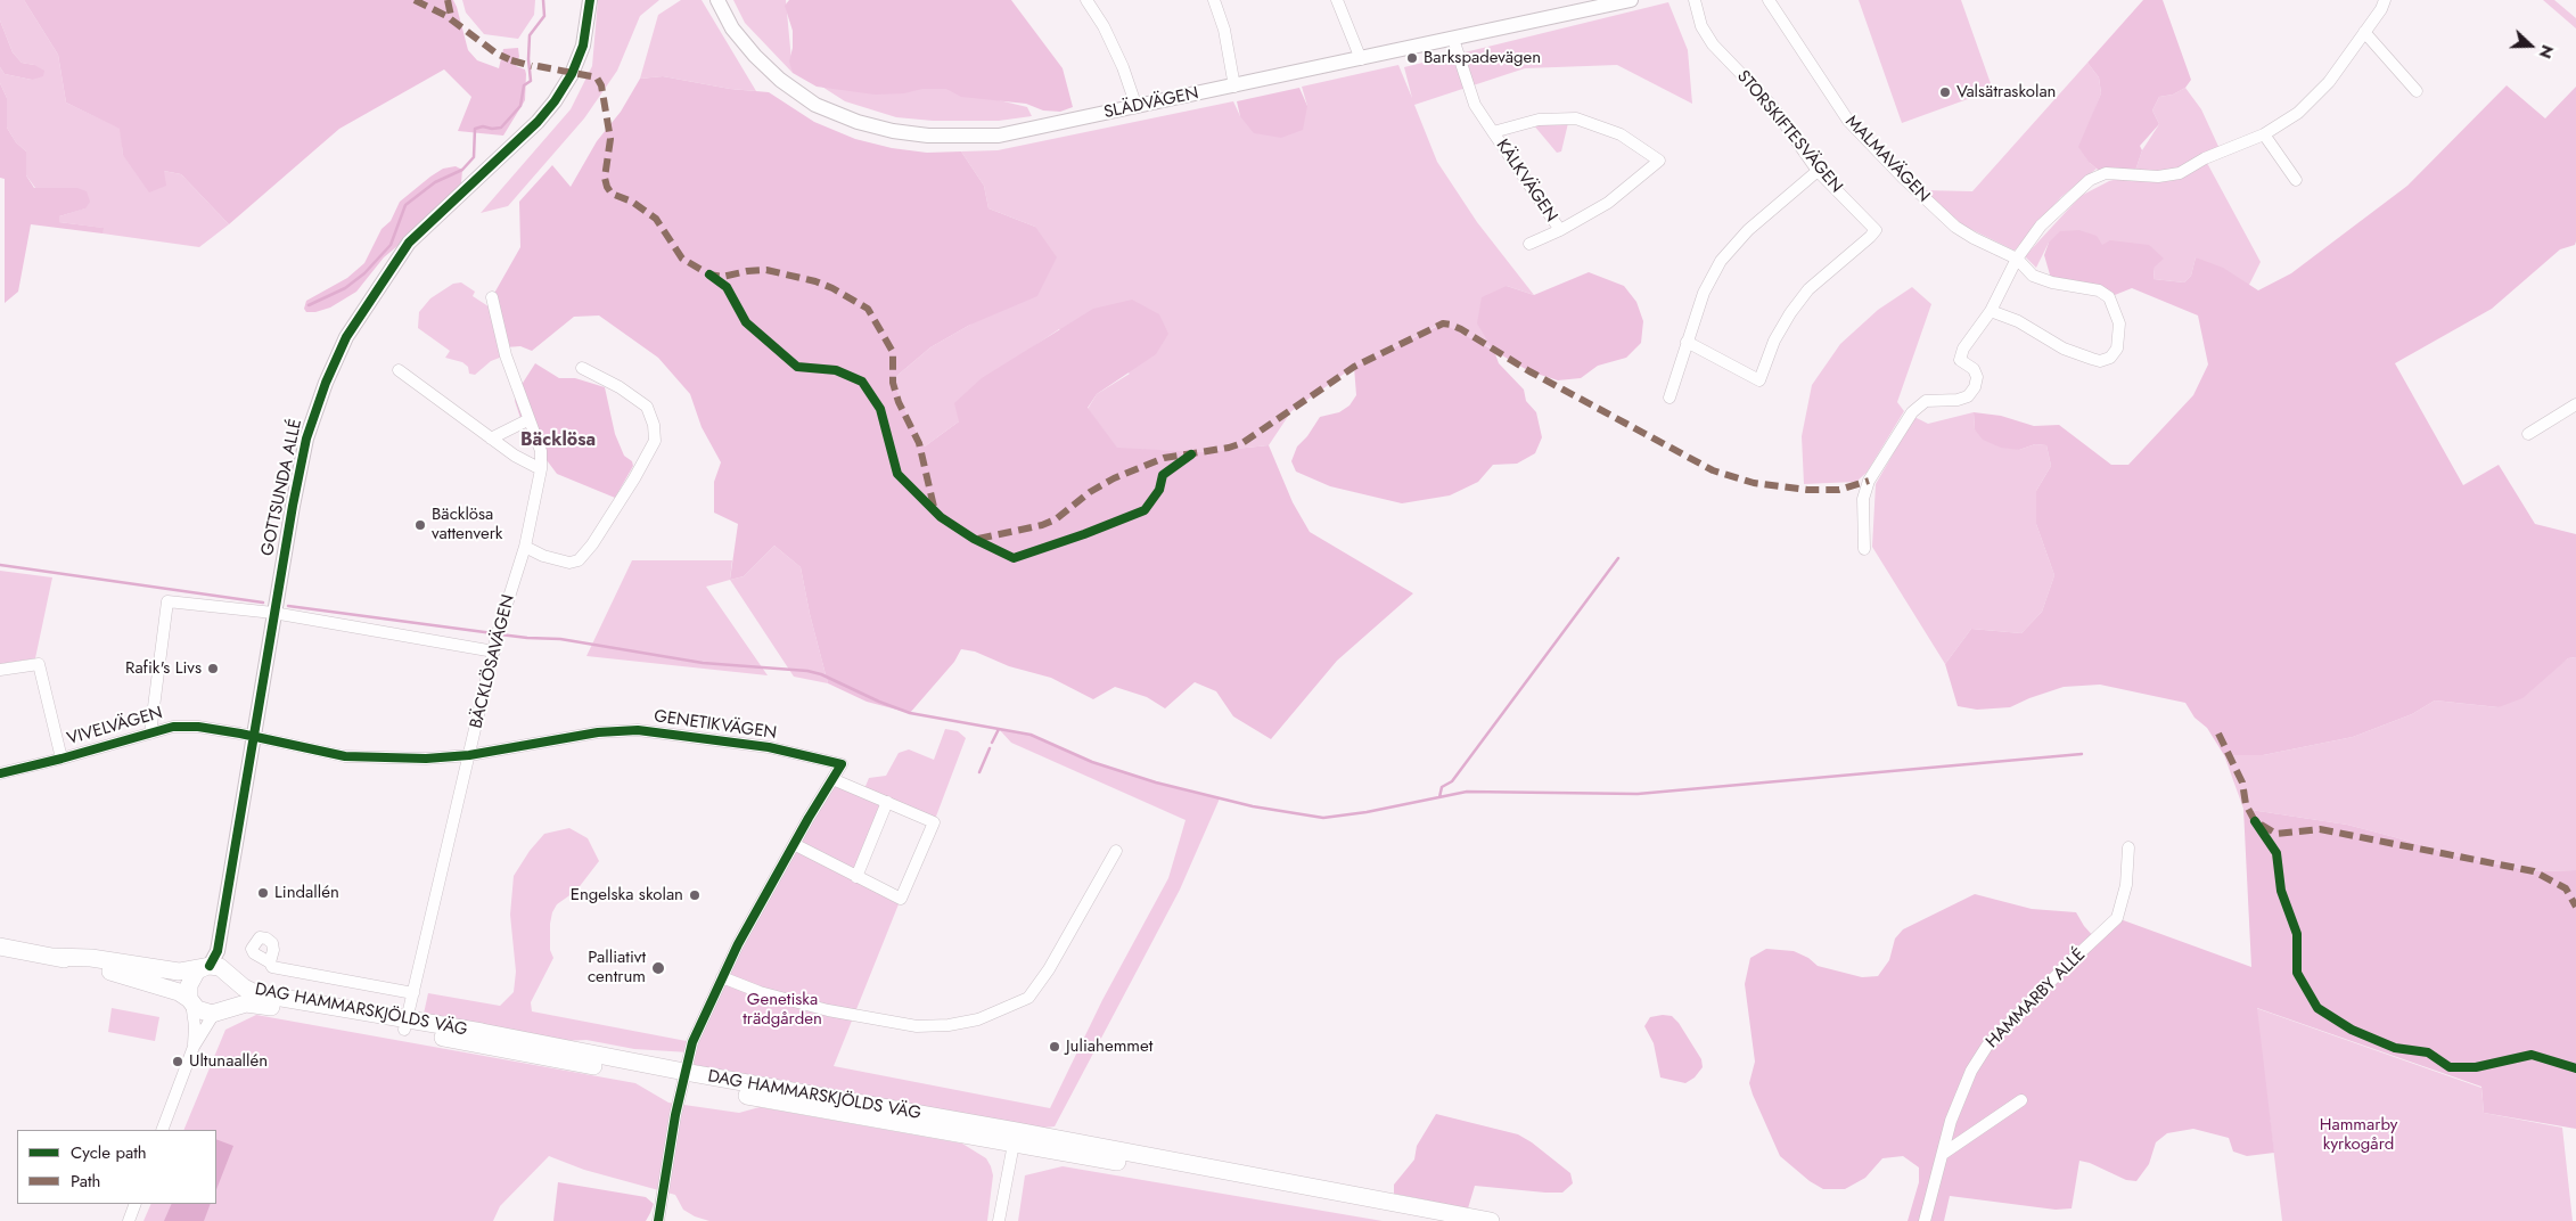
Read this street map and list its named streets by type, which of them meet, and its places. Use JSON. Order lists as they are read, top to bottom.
{
  "streets": {
    "main road": ["DAG HAMMARSKJÖLDS VÄG"],
    "street": [
      "SLÄDVÄGEN",
      "STORSKIFTESVÄGEN",
      "MALMAVÄGEN",
      "KÄLKVÄGEN",
      "GOTTSUNDA ALLÉ",
      "BÄCKLÖSAVÄGEN",
      "GENETIKVÄGEN",
      "VIVELVÄGEN",
      "HAMMARBY ALLÉ"
    ]
  },
  "crossings": [
    ["SLÄDVÄGEN", "KÄLKVÄGEN"],
    ["GOTTSUNDA ALLÉ", "GENETIKVÄGEN"],
    ["GOTTSUNDA ALLÉ", "VIVELVÄGEN"],
    ["GOTTSUNDA ALLÉ", "DAG HAMMARSKJÖLDS VÄG"],
    ["BÄCKLÖSAVÄGEN", "GENETIKVÄGEN"],
    ["BÄCKLÖSAVÄGEN", "DAG HAMMARSKJÖLDS VÄG"],
    ["GENETIKVÄGEN", "VIVELVÄGEN"]
  ],
  "districts": ["Bäcklösa"],
  "parks": ["Genetiska trädgården", "Hammarby kyrkogård"],
  "places": [
    "Barkspadevägen",
    "Valsätraskolan",
    "Bäcklösa vattenverk",
    "Rafik's Livs",
    "Lindallén",
    "Engelska skolan",
    "Palliativt centrum",
    "Juliahemmet",
    "Ultunaallén"
  ],
  "legend": ["Cycle path", "Path"],
  "north": "right"
}
